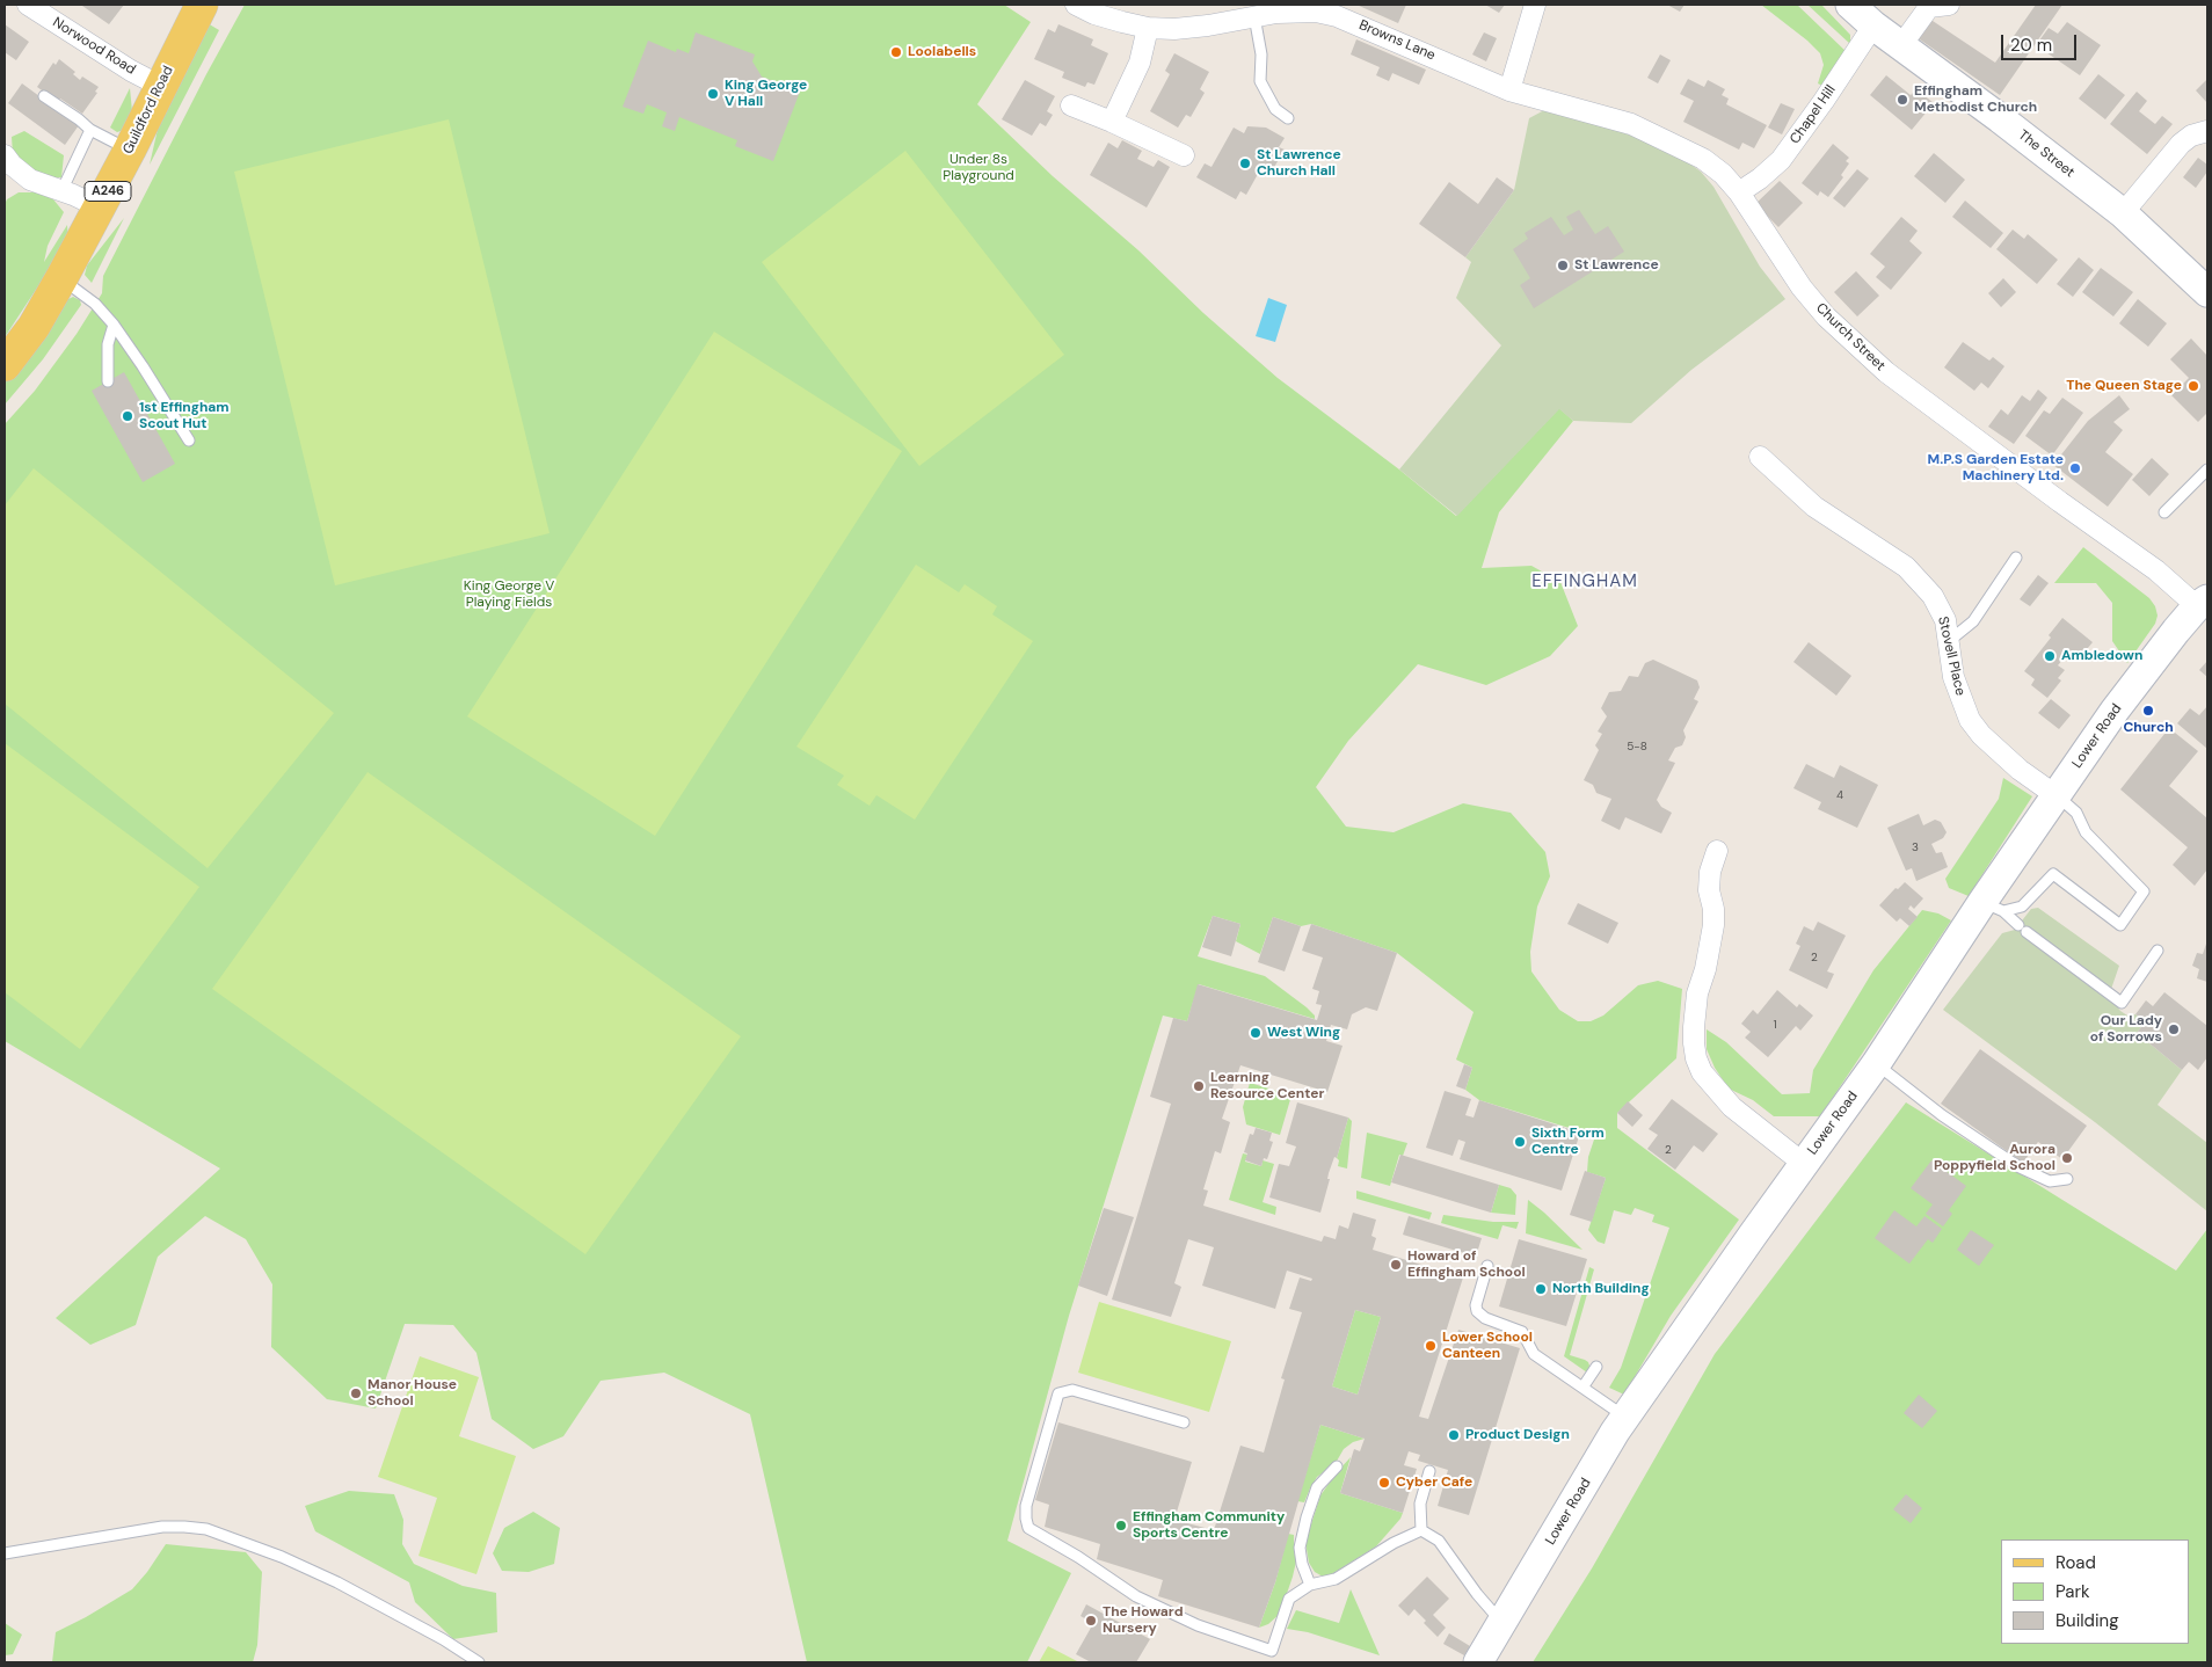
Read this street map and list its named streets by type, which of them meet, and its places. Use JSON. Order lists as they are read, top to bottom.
{
  "streets": {
    "main road": ["Guildford Road", "A246"],
    "street": [
      "Browns Lane",
      "Norwood Road",
      "Chapel Hill",
      "The Street",
      "Church Street",
      "Stovell Place",
      "Lower Road"
    ]
  },
  "crossings": [
    ["Browns Lane", "Church Street"],
    ["Norwood Road", "Guildford Road"],
    ["Chapel Hill", "The Street"],
    ["Chapel Hill", "Church Street"],
    ["Church Street", "Lower Road"],
    ["Stovell Place", "Lower Road"]
  ],
  "districts": ["EFFINGHAM"],
  "parks": ["Under 8s Playground", "King George V Playing Fields"],
  "places": [
    "Loolabells",
    "King George V Hall",
    "Effingham Methodist Church",
    "St Lawrence Church Hall",
    "St Lawrence",
    "The Queen Stage",
    "1st Effingham Scout Hut",
    "M.P.S Garden Estate Machinery Ltd.",
    "Ambledown",
    "Church",
    "Our Lady of Sorrows",
    "West Wing",
    "Learning Resource Center",
    "Sixth Form Centre",
    "Aurora Poppyfield School",
    "Howard of Effingham School",
    "North Building",
    "Lower School Canteen",
    "Manor House School",
    "Product Design",
    "Cyber Cafe",
    "Effingham Community Sports Centre",
    "The Howard Nursery"
  ],
  "house_numbers": [
    "5-8",
    "4",
    "3",
    "2",
    "1",
    "2"
  ],
  "legend": ["Road", "Park", "Building"],
  "scale_bar": "20 m"
}
